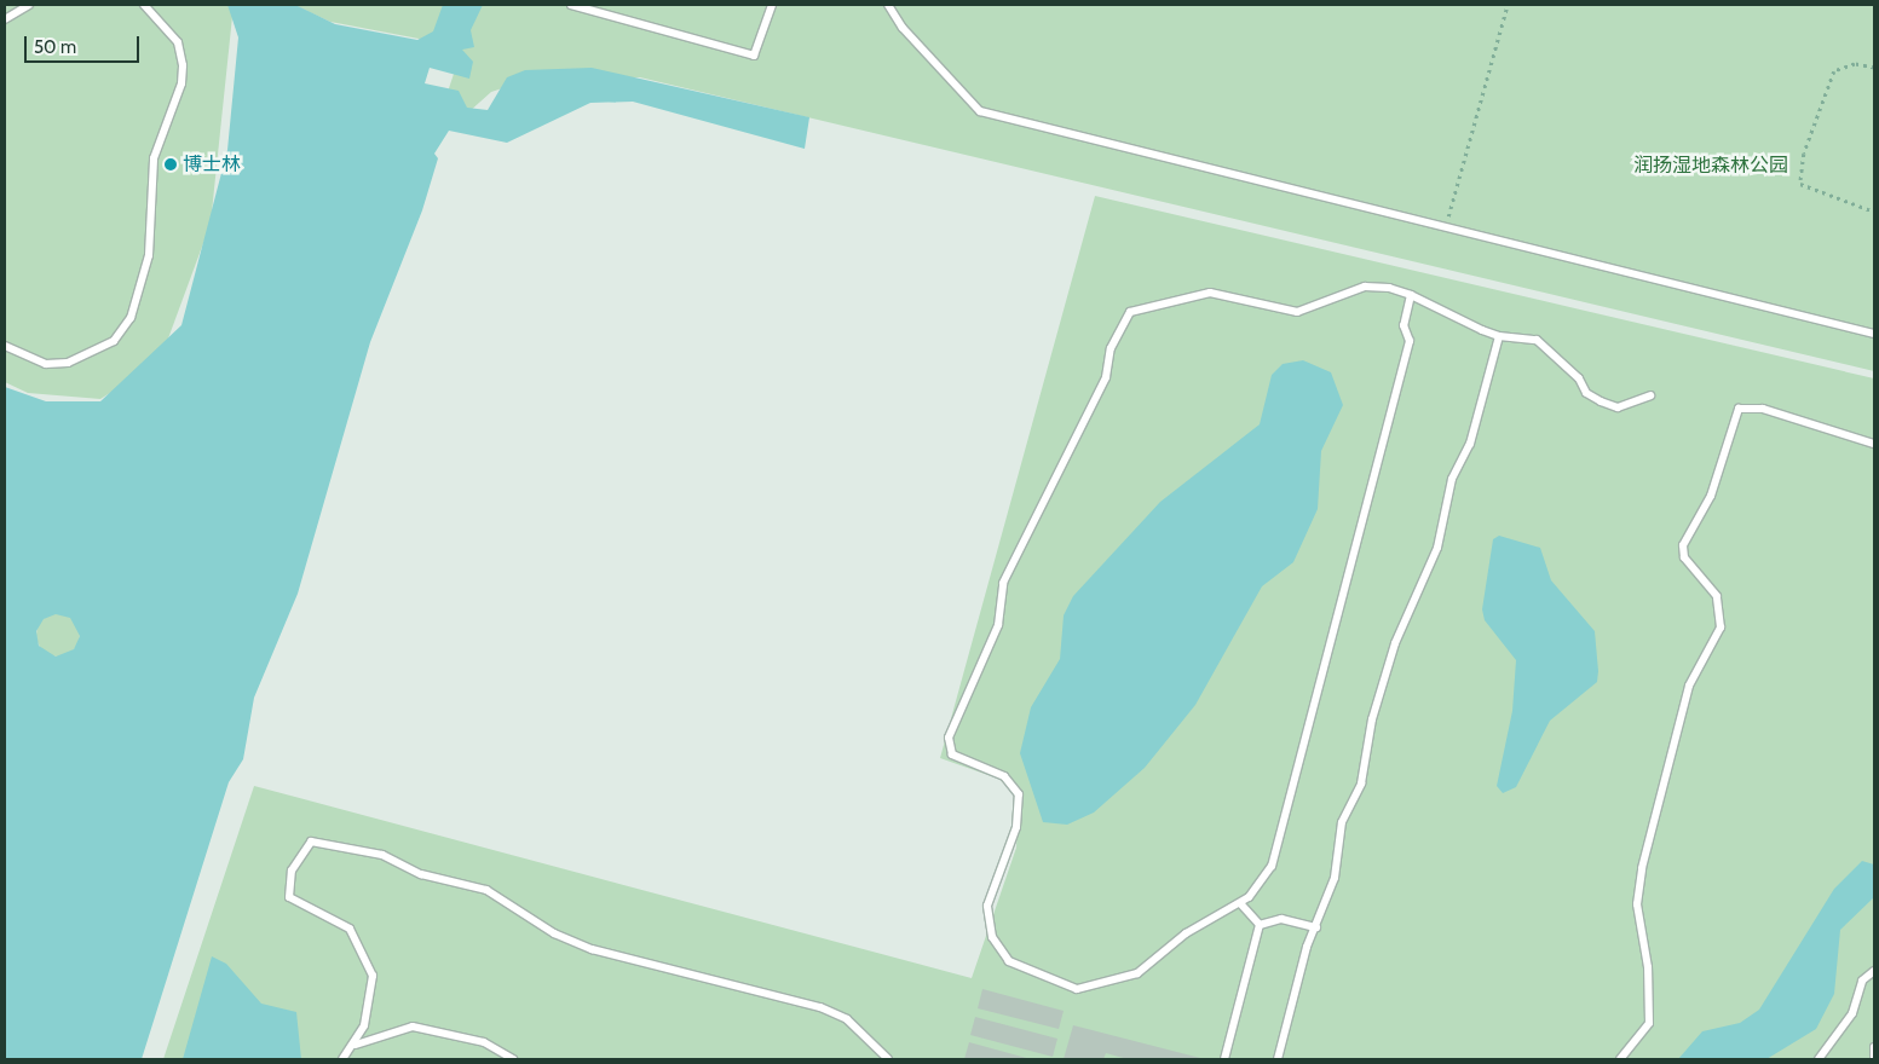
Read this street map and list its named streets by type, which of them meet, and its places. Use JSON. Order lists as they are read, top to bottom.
{
  "parks": ["润扬湿地森林公园"],
  "places": ["博士林"],
  "scale_bar": "50 m"
}
